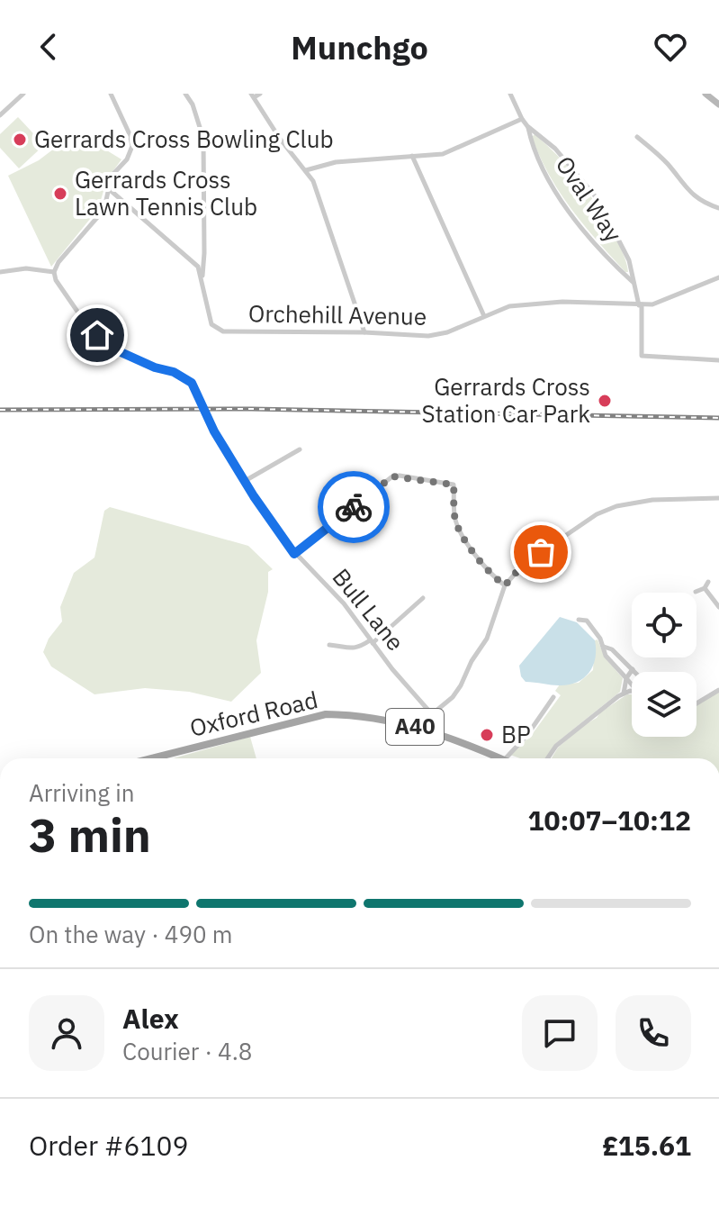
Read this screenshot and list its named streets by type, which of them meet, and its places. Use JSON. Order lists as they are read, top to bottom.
{
  "streets": {
    "main road": ["Oxford Road", "A40"],
    "street": ["Oval Way", "Orchehill Avenue", "Bull Lane"]
  },
  "crossings": [
    ["Oval Way", "Orchehill Avenue"]
  ],
  "places": [
    "Gerrards Cross Bowling Club",
    "Gerrards Cross Lawn Tennis Club",
    "Gerrards Cross Station Car Park",
    "BP"
  ],
  "page": {
    "header": "Munchgo",
    "heading": ["3 min", "Arriving in", "10:07–10:12"],
    "panel": [
      "Alex",
      "Courier · 4.8",
      "Order #6109",
      "£15.61"
    ],
    "bar": "On the way · 490 m"
  }
}
